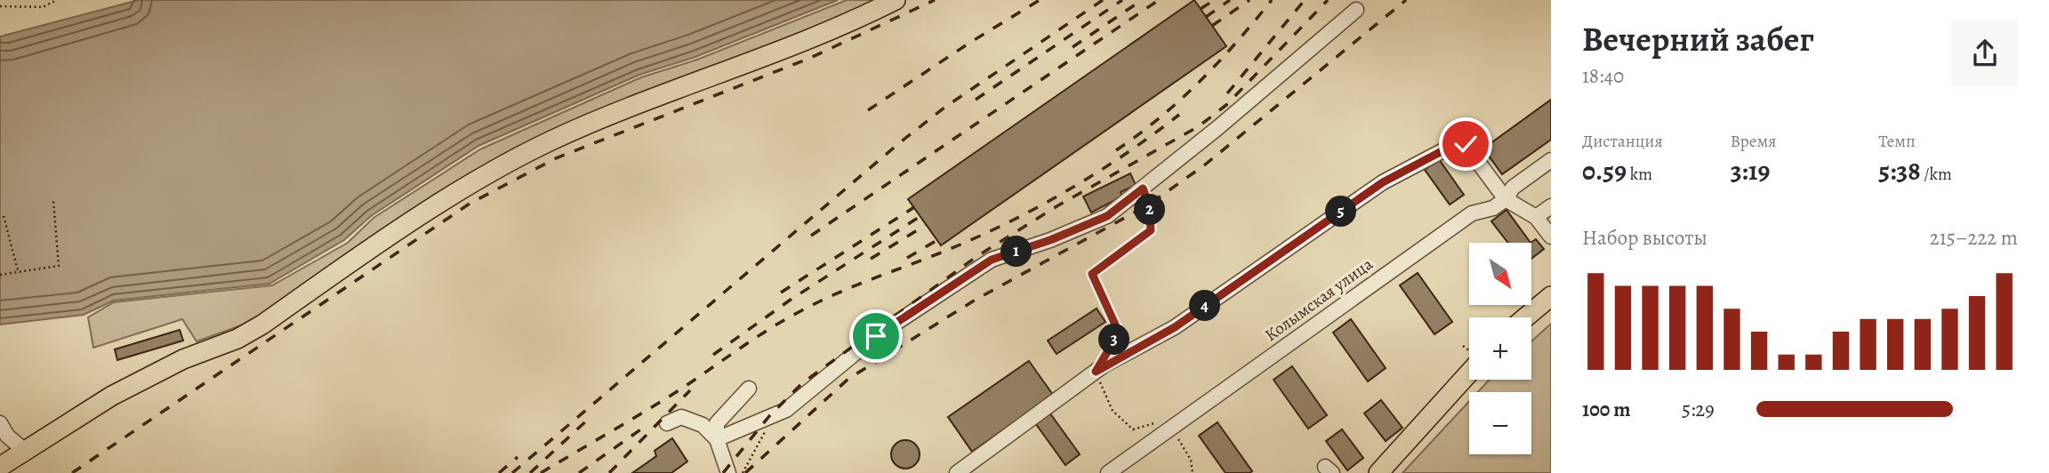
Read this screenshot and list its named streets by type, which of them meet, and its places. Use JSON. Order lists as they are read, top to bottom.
{
  "streets": {
    "street": ["Колымская улица"]
  },
  "north": "bottom right",
  "page": {
    "heading": ["Вечерний забег", "18:40"],
    "stats": [
      ["Дистанция", "0.59 km"],
      ["Время", "3:19"],
      ["Темп", "5:38 /km"]
    ],
    "pins": [
      "2",
      "5",
      "1",
      "4",
      "3"
    ],
    "chart": ["Набор высоты", "215–222 m"],
    "map_buttons": ["+", "−"],
    "list": [
      {
        "name": "100 m",
        "note": "5:29"
      }
    ]
  }
}
